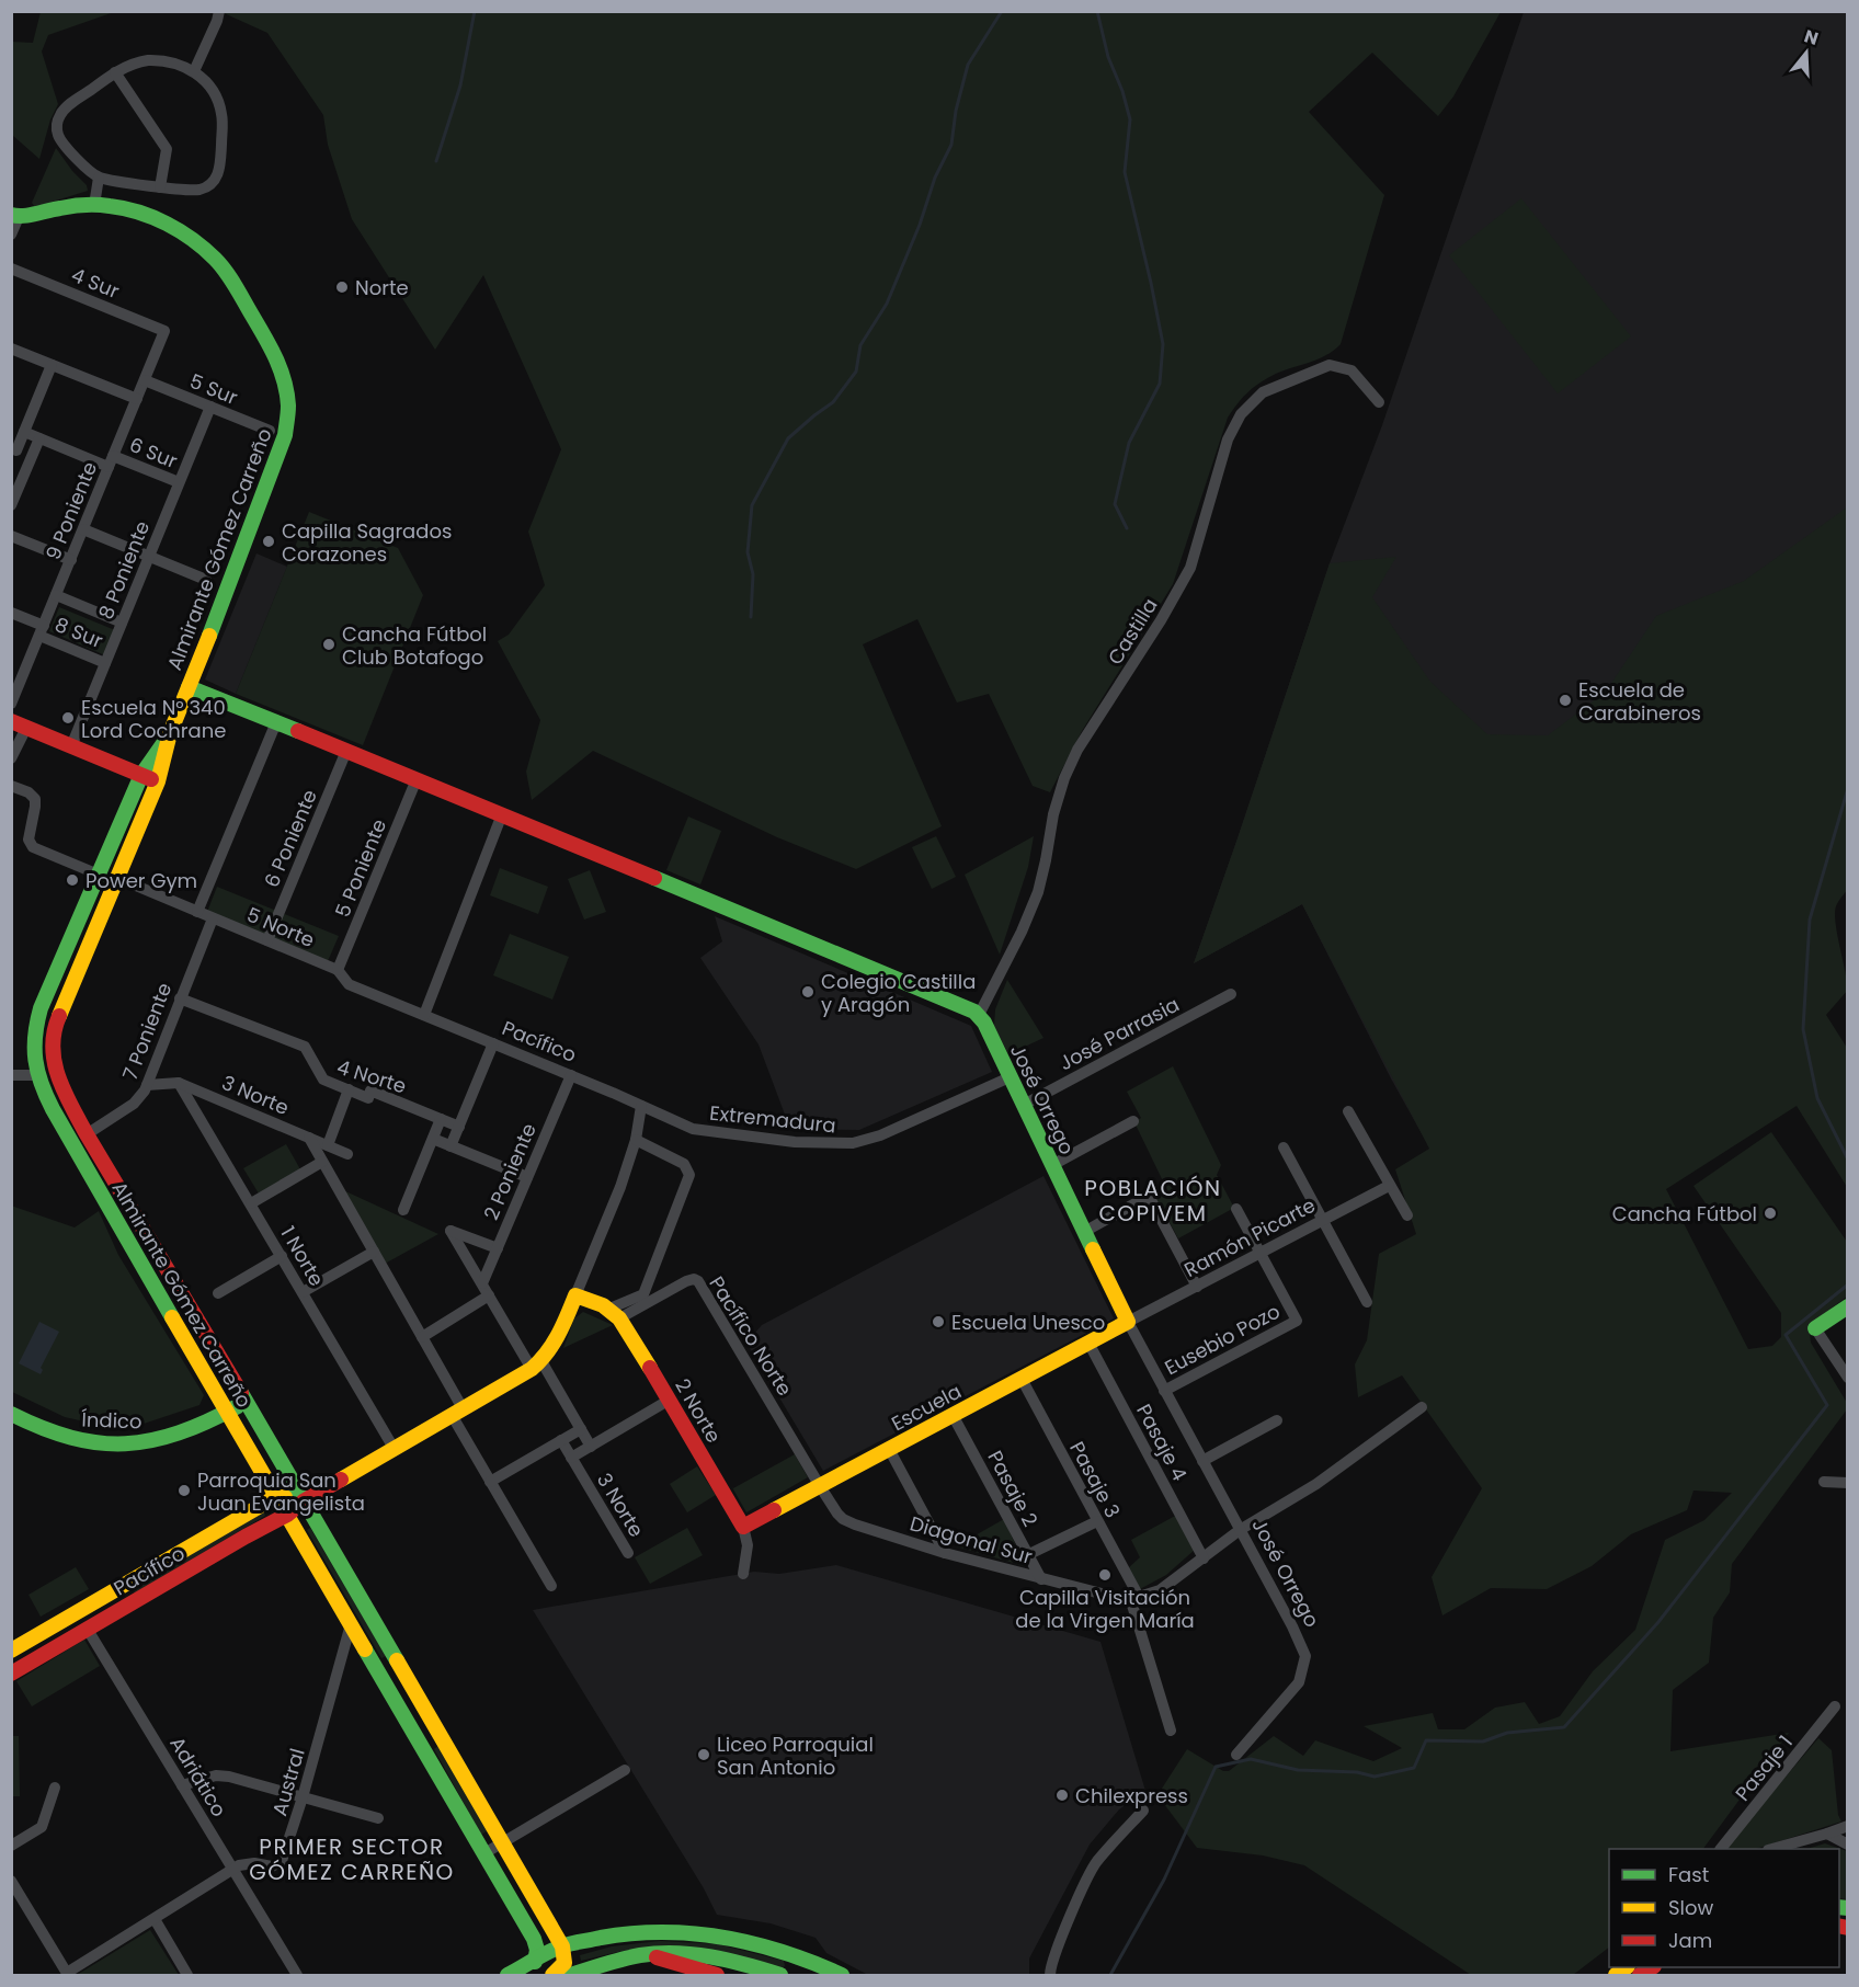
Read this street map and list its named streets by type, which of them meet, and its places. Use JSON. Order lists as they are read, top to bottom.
{
  "streets": {
    "main road": [
      "Almirante Gómez Carreño",
      "Pacífico",
      "José Orrego",
      "Escuela",
      "2 Norte",
      "Índico"
    ],
    "street": [
      "4 Sur",
      "5 Sur",
      "6 Sur",
      "9 Poniente",
      "8 Poniente",
      "Castilla",
      "8 Sur",
      "6 Poniente",
      "5 Poniente",
      "5 Norte",
      "7 Poniente",
      "José Parrasia",
      "4 Norte",
      "3 Norte",
      "Extremadura",
      "2 Poniente",
      "Ramón Picarte",
      "1 Norte",
      "Pacífico Norte",
      "Eusebio Pozo",
      "Pasaje 4",
      "Pasaje 3",
      "Pasaje 2",
      "Diagonal Sur",
      "Pasaje 1",
      "Adriático",
      "Austral"
    ]
  },
  "crossings": [
    ["4 Sur", "9 Poniente"],
    ["5 Sur", "9 Poniente"],
    ["5 Sur", "8 Poniente"],
    ["6 Sur", "9 Poniente"],
    ["6 Sur", "8 Poniente"],
    ["9 Poniente", "8 Sur"],
    ["Almirante Gómez Carreño", "5 Norte"],
    ["Almirante Gómez Carreño", "7 Poniente"],
    ["Almirante Gómez Carreño", "Pacífico"],
    ["Almirante Gómez Carreño", "Índico"],
    ["Almirante Gómez Carreño", "Austral"],
    ["8 Poniente", "8 Sur"],
    ["Castilla", "José Orrego"],
    ["6 Poniente", "5 Norte"],
    ["5 Poniente", "5 Norte"],
    ["5 Norte", "7 Poniente"],
    ["5 Norte", "Pacífico"],
    ["7 Poniente", "4 Norte"],
    ["7 Poniente", "3 Norte"],
    ["José Parrasia", "José Orrego"],
    ["Pacífico", "Extremadura"],
    ["Pacífico", "2 Poniente"],
    ["Pacífico", "1 Norte"],
    ["Pacífico", "Adriático"],
    ["3 Norte", "1 Norte"],
    ["José Orrego", "Extremadura"],
    ["José Orrego", "Ramón Picarte"],
    ["José Orrego", "Eusebio Pozo"],
    ["José Orrego", "Escuela"],
    ["Ramón Picarte", "Eusebio Pozo"],
    ["Ramón Picarte", "Escuela"],
    ["Pacífico Norte", "Escuela"],
    ["Pacífico Norte", "2 Norte"],
    ["Pacífico Norte", "Diagonal Sur"],
    ["Escuela", "2 Norte"],
    ["Escuela", "Pasaje 4"],
    ["Escuela", "Pasaje 3"],
    ["Escuela", "Pasaje 2"],
    ["Escuela", "Diagonal Sur"],
    ["Pasaje 3", "Diagonal Sur"],
    ["Pasaje 2", "Diagonal Sur"],
    ["Adriático", "Austral"]
  ],
  "districts": ["POBLACIÓN COPIVEM", "PRIMER SECTOR GÓMEZ CARREÑO"],
  "places": [
    "Norte",
    "Capilla Sagrados Corazones",
    "Cancha Fútbol Club Botafogo",
    "Escuela de Carabineros",
    "Escuela N° 340 Lord Cochrane",
    "Power Gym",
    "Colegio Castilla y Aragón",
    "Cancha Fútbol",
    "Escuela Unesco",
    "Parroquia San Juan Evangelista",
    "Capilla Visitación de la Virgen María",
    "Liceo Parroquial San Antonio",
    "Chilexpress"
  ],
  "legend": ["Fast", "Slow", "Jam"],
  "north": "top"
}
